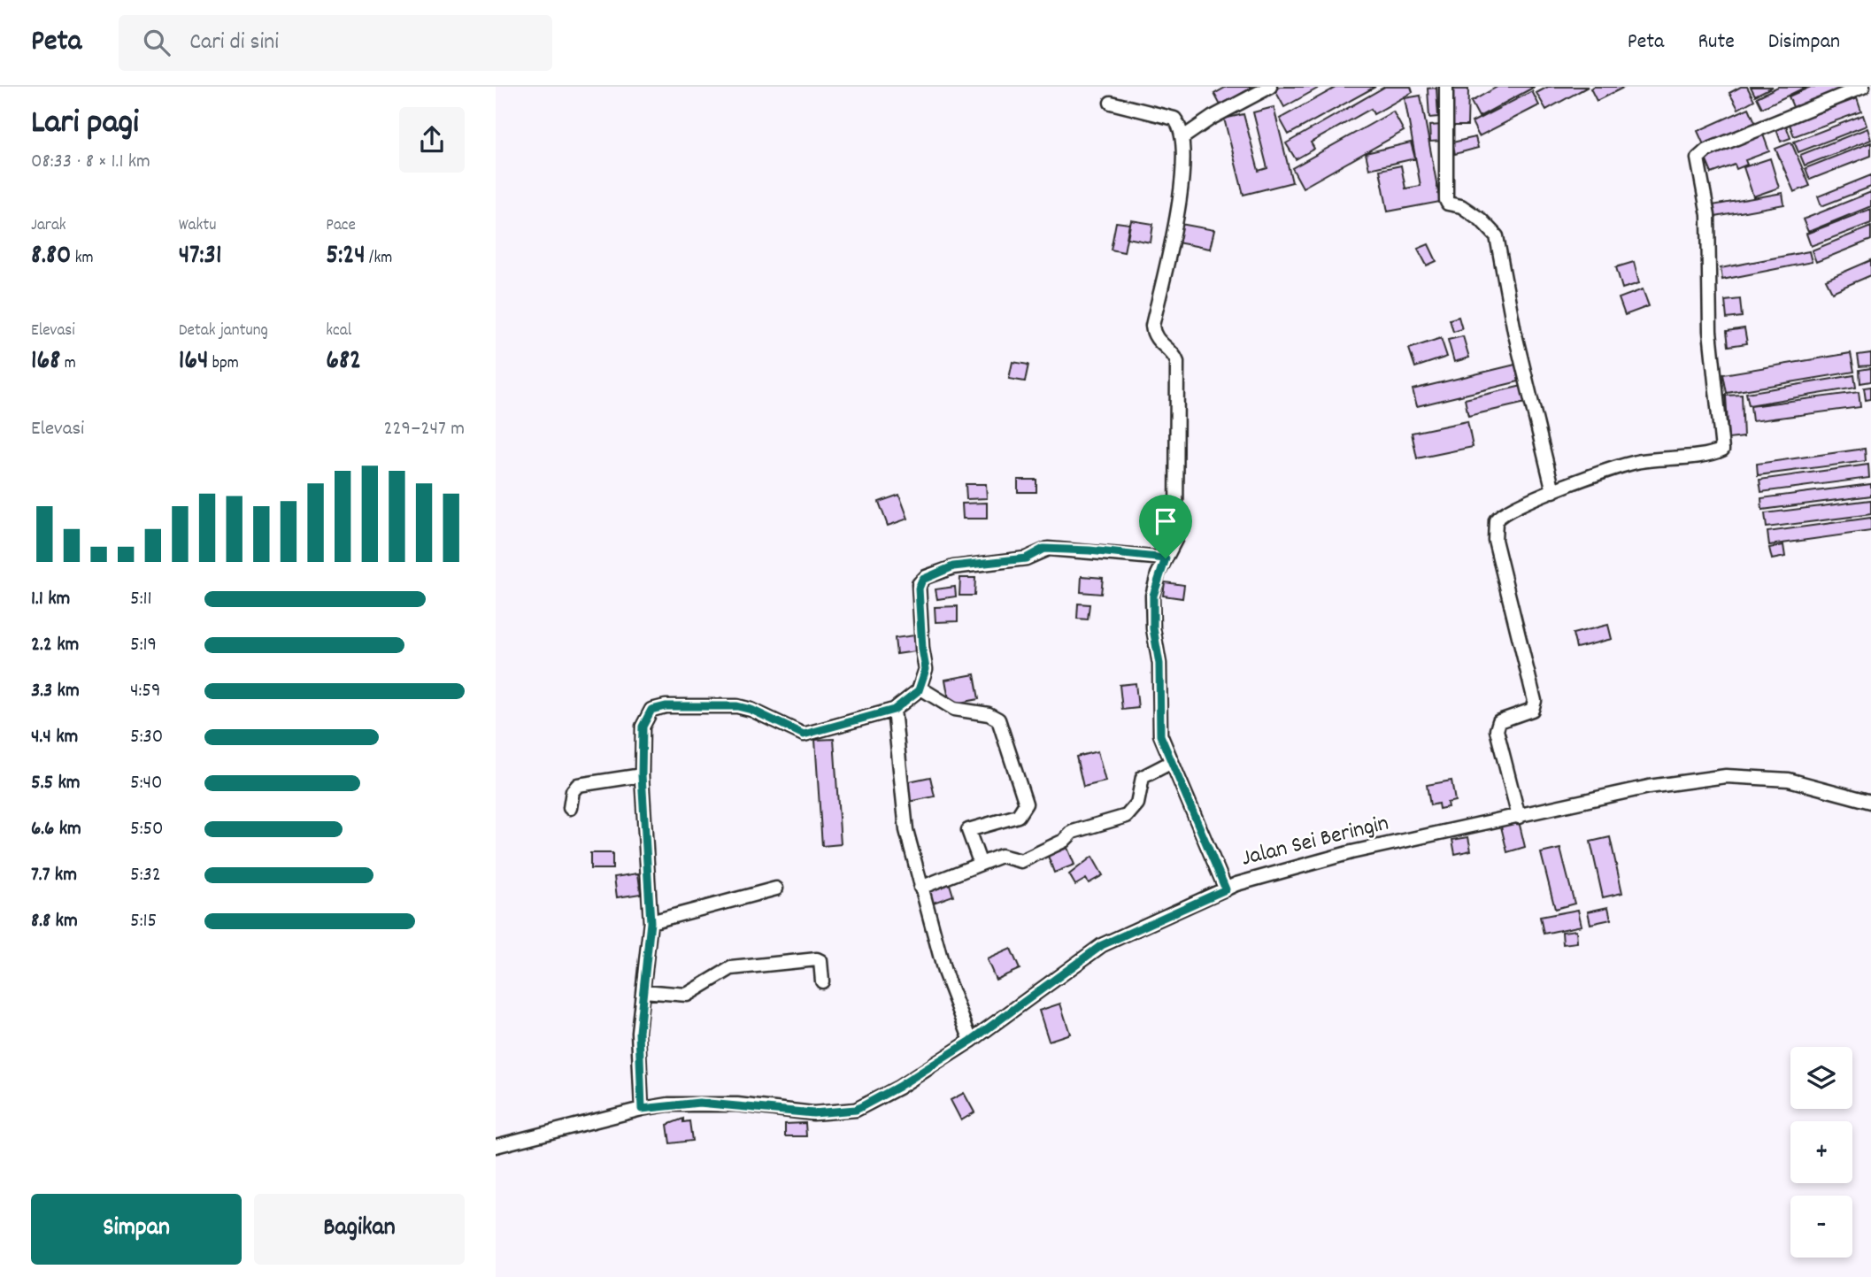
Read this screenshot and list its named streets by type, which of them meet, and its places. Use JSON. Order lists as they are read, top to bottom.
{
  "streets": {
    "street": ["Jalan Sei Beringin"]
  },
  "page": {
    "header": "Peta",
    "search": "Cari di sini",
    "nav": ["Peta", "Rute", "Disimpan"],
    "heading": ["Lari pagi", "08:33 · 8 × 1.1 km"],
    "stats": [
      ["Jarak", "8.80 km"],
      ["Waktu", "47:31"],
      ["Pace", "5:24 /km"],
      ["Elevasi", "168 m"],
      ["Detak jantung", "164 bpm"],
      ["kcal", "682"]
    ],
    "chart": ["Elevasi", "229–247 m"],
    "list": [
      {
        "name": "1.1 km",
        "note": "5:11"
      },
      {
        "name": "2.2 km",
        "note": "5:19"
      },
      {
        "name": "3.3 km",
        "note": "4:59"
      },
      {
        "name": "4.4 km",
        "note": "5:30"
      },
      {
        "name": "5.5 km",
        "note": "5:40"
      },
      {
        "name": "6.6 km",
        "note": "5:50"
      },
      {
        "name": "7.7 km",
        "note": "5:32"
      },
      {
        "name": "8.8 km",
        "note": "5:15"
      }
    ],
    "map_buttons": ["+", "−"],
    "buttons": ["Simpan", "Bagikan"]
  }
}
